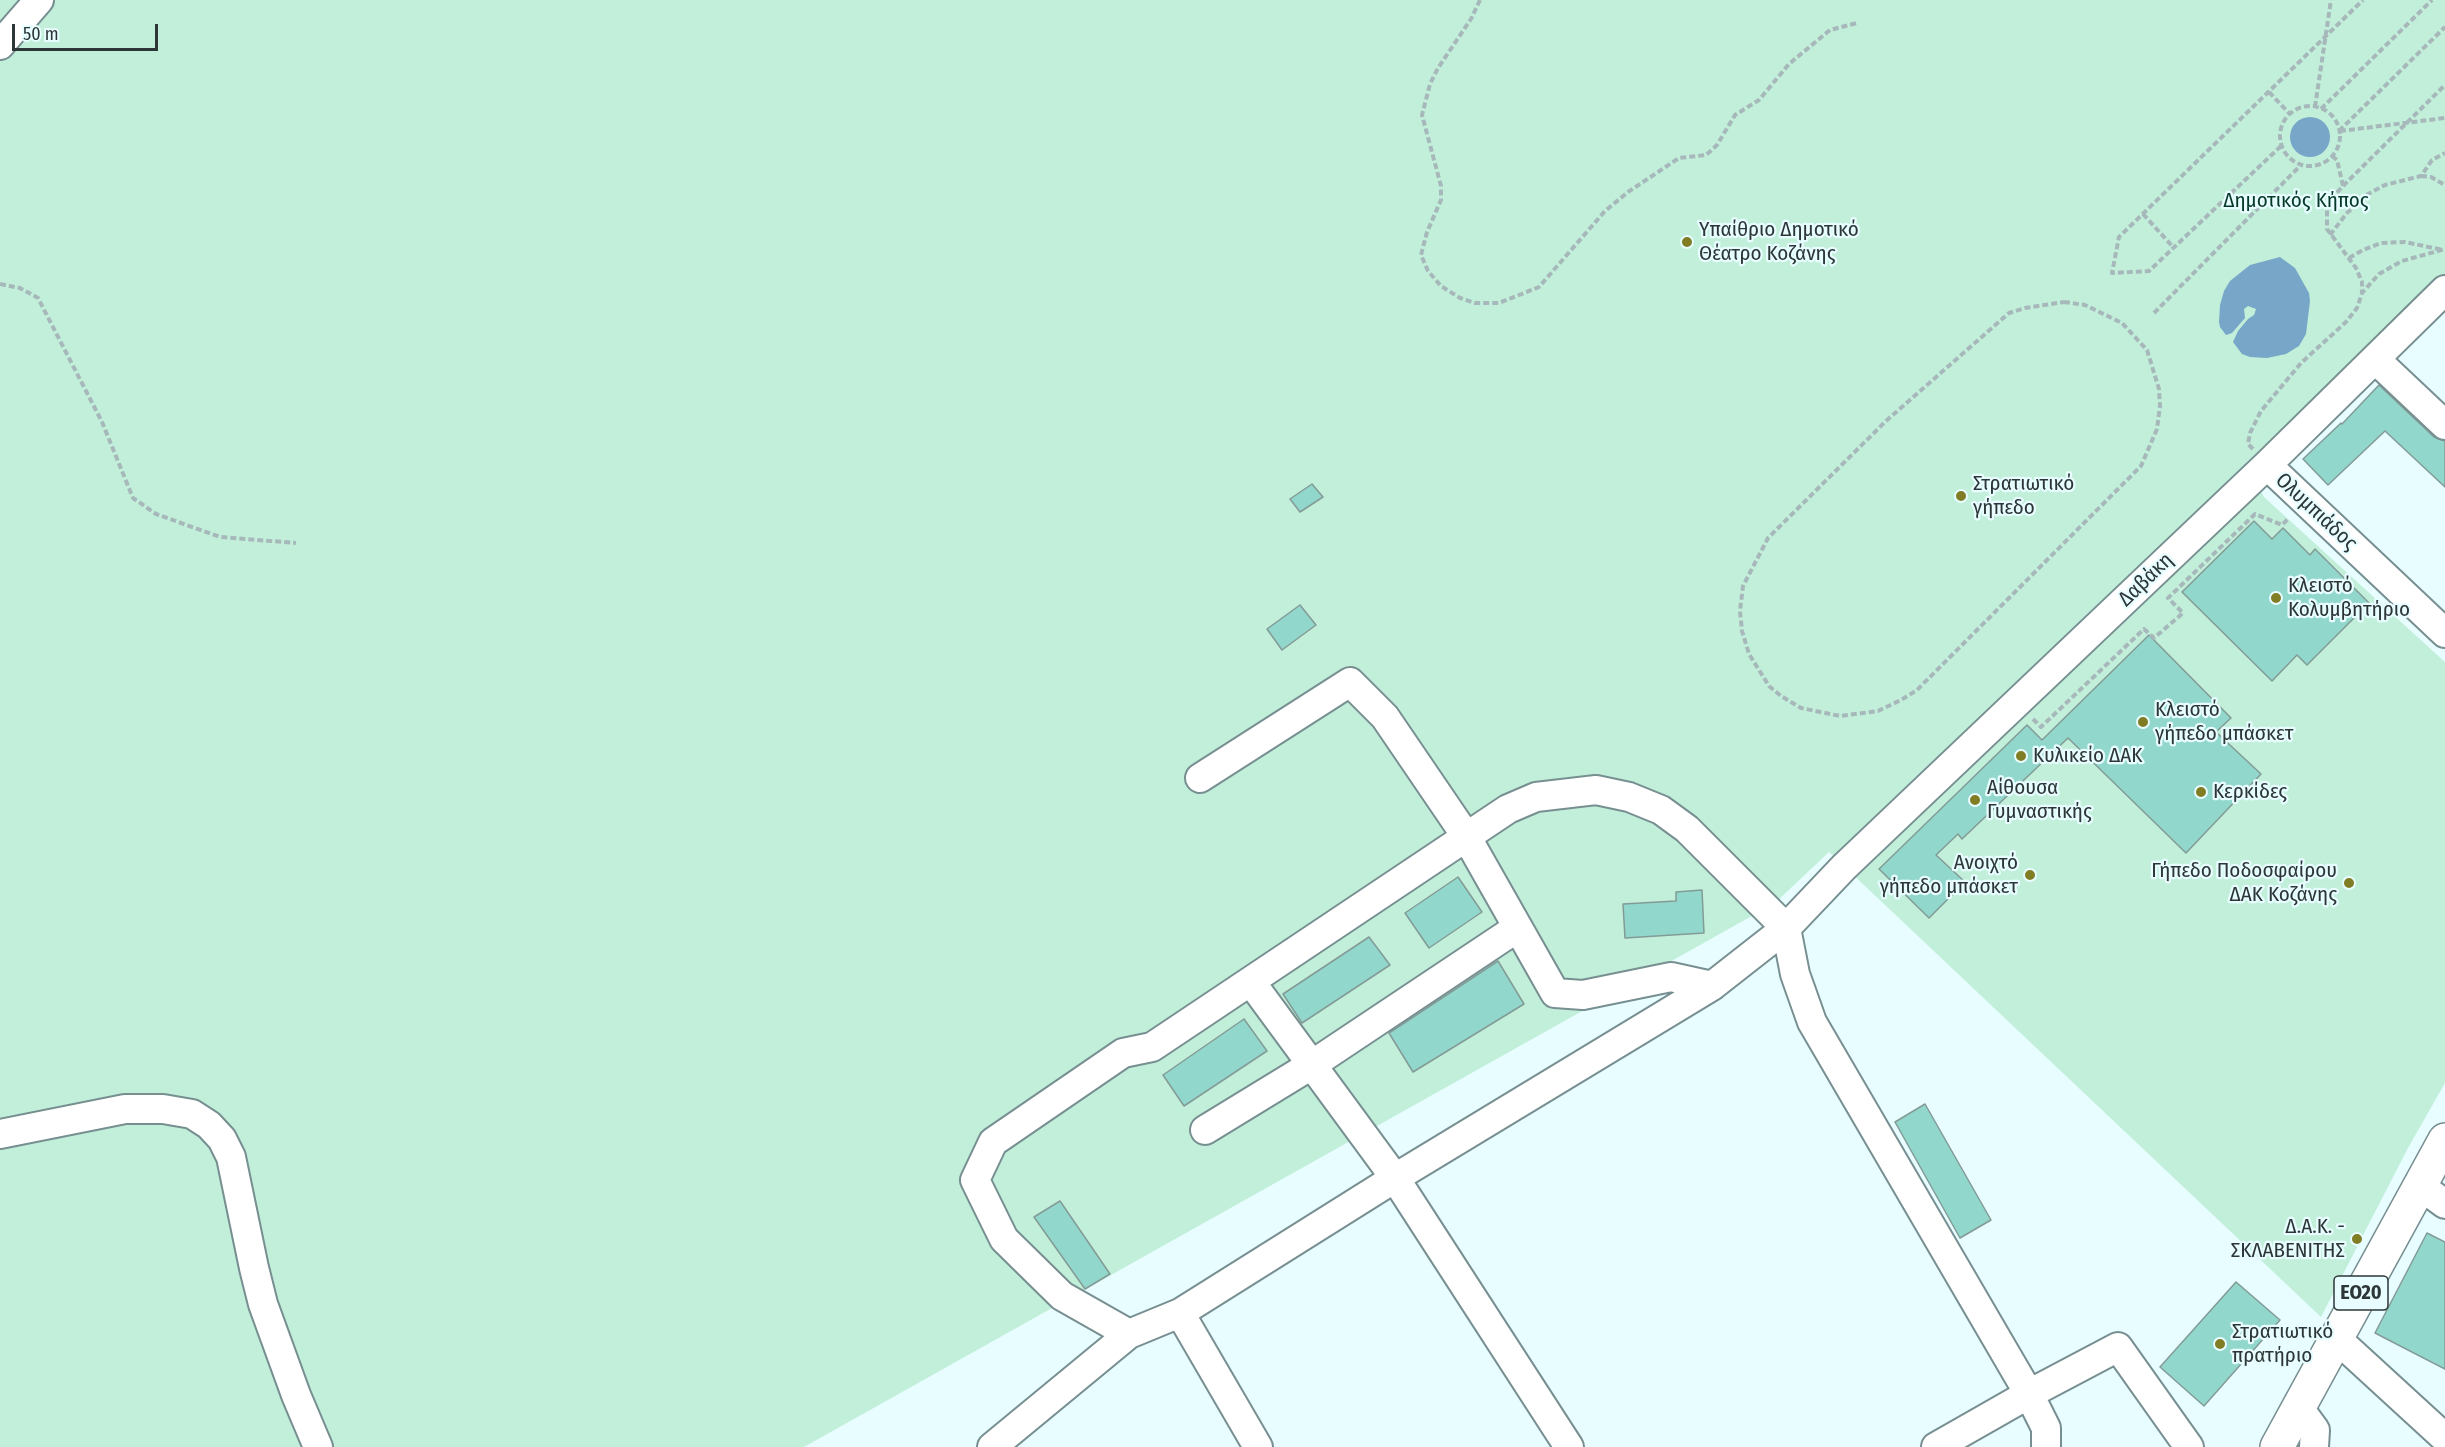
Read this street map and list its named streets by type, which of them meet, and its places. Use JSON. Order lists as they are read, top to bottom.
{
  "streets": {
    "main road": ["ΕΟ20"],
    "street": ["Ολυμπιάδος", "Δαβάκη"]
  },
  "crossings": [
    ["Ολυμπιάδος", "Δαβάκη"]
  ],
  "parks": ["Δημοτικός Κήπος"],
  "places": [
    "Υπαίθριο Δημοτικό Θέατρο Κοζάνης",
    "Στρατιωτικό γήπεδο",
    "Κλειστό Κολυμβητήριο",
    "Κλειστό γήπεδο μπάσκετ",
    "Κυλικείο ΔΑΚ",
    "Κερκίδες",
    "Αίθουσα Γυμναστικής",
    "Ανοιχτό γήπεδο μπάσκετ",
    "Γήπεδο Ποδοσφαίρου ΔΑΚ Κοζάνης",
    "Δ.Α.Κ. - ΣΚΛΑΒΕΝΙΤΗΣ",
    "Στρατιωτικό πρατήριο"
  ],
  "scale_bar": "50 m"
}
